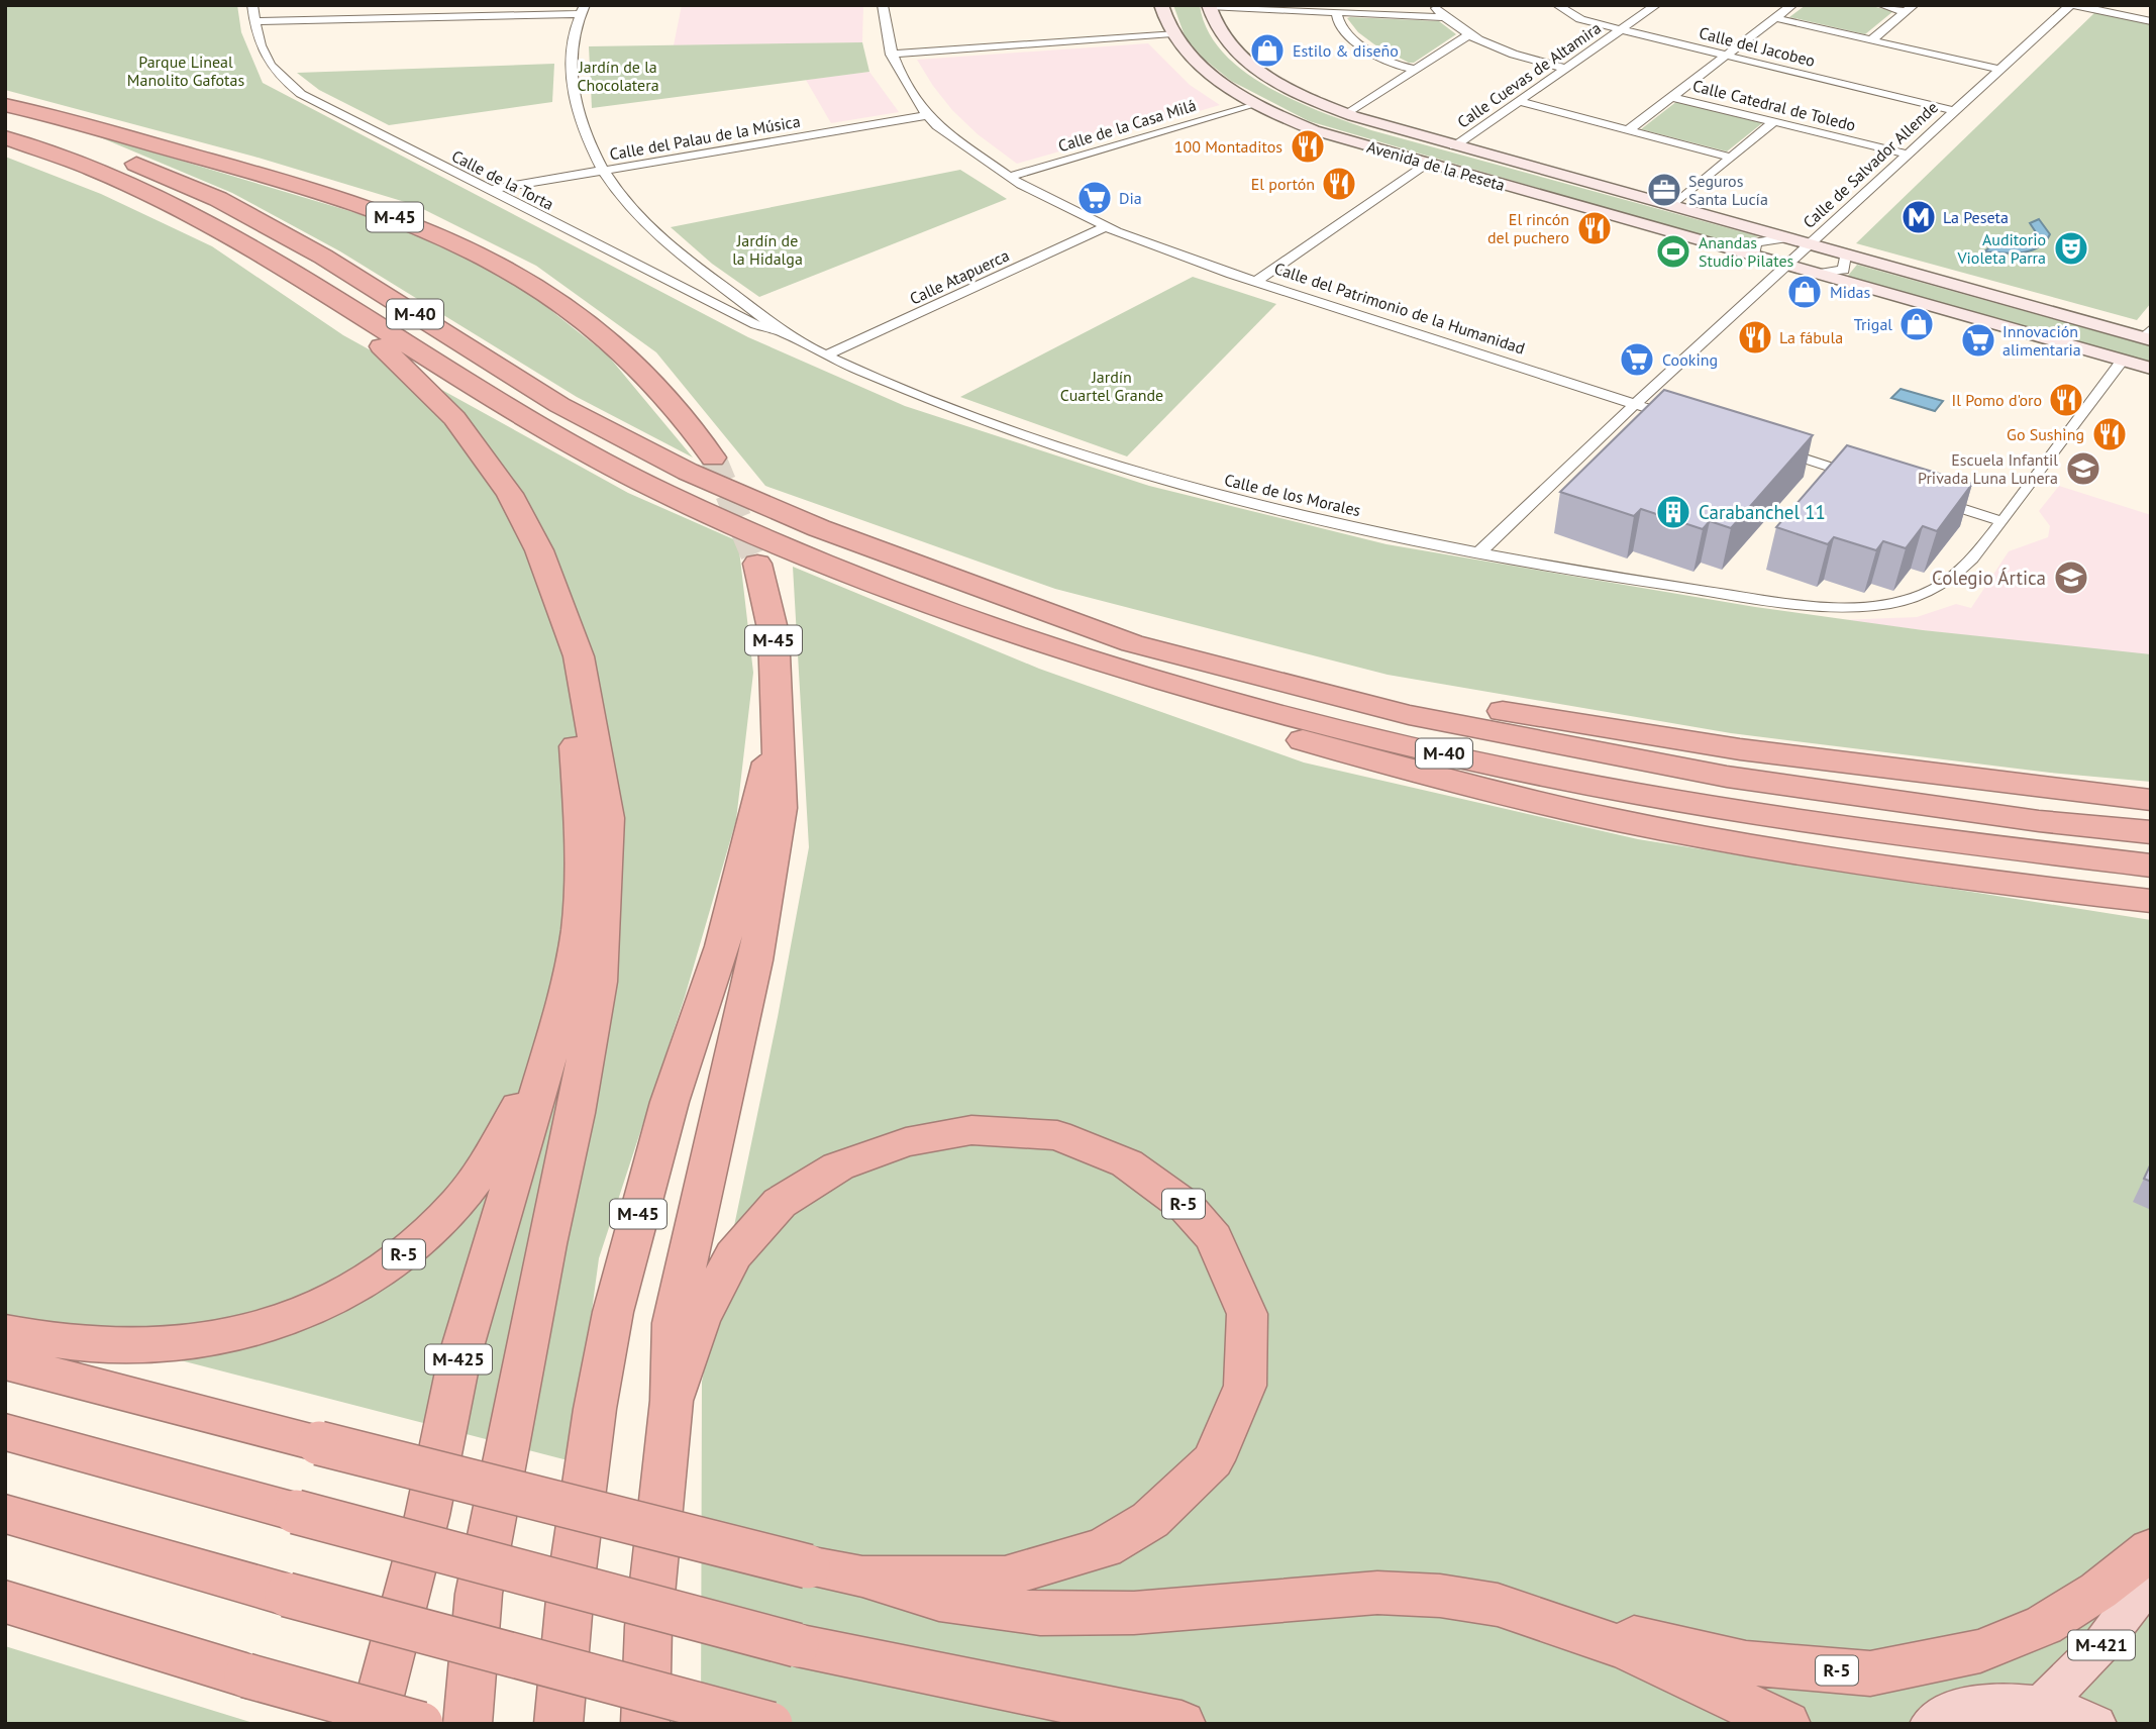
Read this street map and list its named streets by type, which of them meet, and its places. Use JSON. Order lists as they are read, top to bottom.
{
  "streets": {
    "highway": [
      "M-45",
      "M-40",
      "R-5",
      "M-425"
    ],
    "main road": ["M-421"],
    "street": [
      "Calle del Jacobeo",
      "Calle Cuevas de Altamira",
      "Calle Catedral de Toledo",
      "Calle de la Casa Milá",
      "Calle del Palau de la Música",
      "Calle de Salvador Allende",
      "Avenida de la Peseta",
      "Calle de la Torta",
      "Calle Atapuerca",
      "Calle del Patrimonio de la Humanidad",
      "Calle de los Morales"
    ]
  },
  "crossings": [
    ["Calle del Jacobeo", "Calle Cuevas de Altamira"],
    ["Calle del Jacobeo", "Calle de Salvador Allende"],
    ["Calle Cuevas de Altamira", "Avenida de la Peseta"],
    ["Calle Catedral de Toledo", "Calle de Salvador Allende"],
    ["Calle de la Casa Milá", "Avenida de la Peseta"],
    ["Calle de la Casa Milá", "Calle del Patrimonio de la Humanidad"],
    ["Calle del Palau de la Música", "Calle de la Torta"],
    ["Calle del Palau de la Música", "Calle del Patrimonio de la Humanidad"],
    ["Calle del Palau de la Música", "Calle de los Morales"],
    ["Calle de Salvador Allende", "Avenida de la Peseta"],
    ["Calle de Salvador Allende", "Calle del Patrimonio de la Humanidad"],
    ["Calle de Salvador Allende", "Calle de los Morales"],
    ["Avenida de la Peseta", "Calle de los Morales"],
    ["Calle de la Torta", "Calle de los Morales"],
    ["M-45", "M-40"],
    ["M-45", "R-5"],
    ["Calle Atapuerca", "Calle del Patrimonio de la Humanidad"],
    ["Calle Atapuerca", "Calle de los Morales"],
    ["R-5", "M-425"]
  ],
  "parks": [
    "Parque Lineal Manolito Gafotas",
    "Jardín de la Chocolatera",
    "Jardín de la Hidalga",
    "Jardín Cuartel Grande"
  ],
  "places": {
    "shop": ["Estilo & diseño", "Midas", "Trigal"],
    "restaurant": [
      "100 Montaditos",
      "El portón",
      "El rincón del puchero",
      "La fábula",
      "Il Pomo d'oro",
      "Go Sushing"
    ],
    "office": ["Seguros Santa Lucía"],
    "supermarket": ["Dia", "Innovación alimentaria", "Cooking"],
    "metro station": ["La Peseta"],
    "theatre": ["Auditorio Violeta Parra"],
    "sports": ["Anandas Studio Pilates"],
    "school or university": ["Escuela Infantil Privada Luna Lunera", "Colegio Ártica"],
    "building": ["Carabanchel 11"]
  }
}
